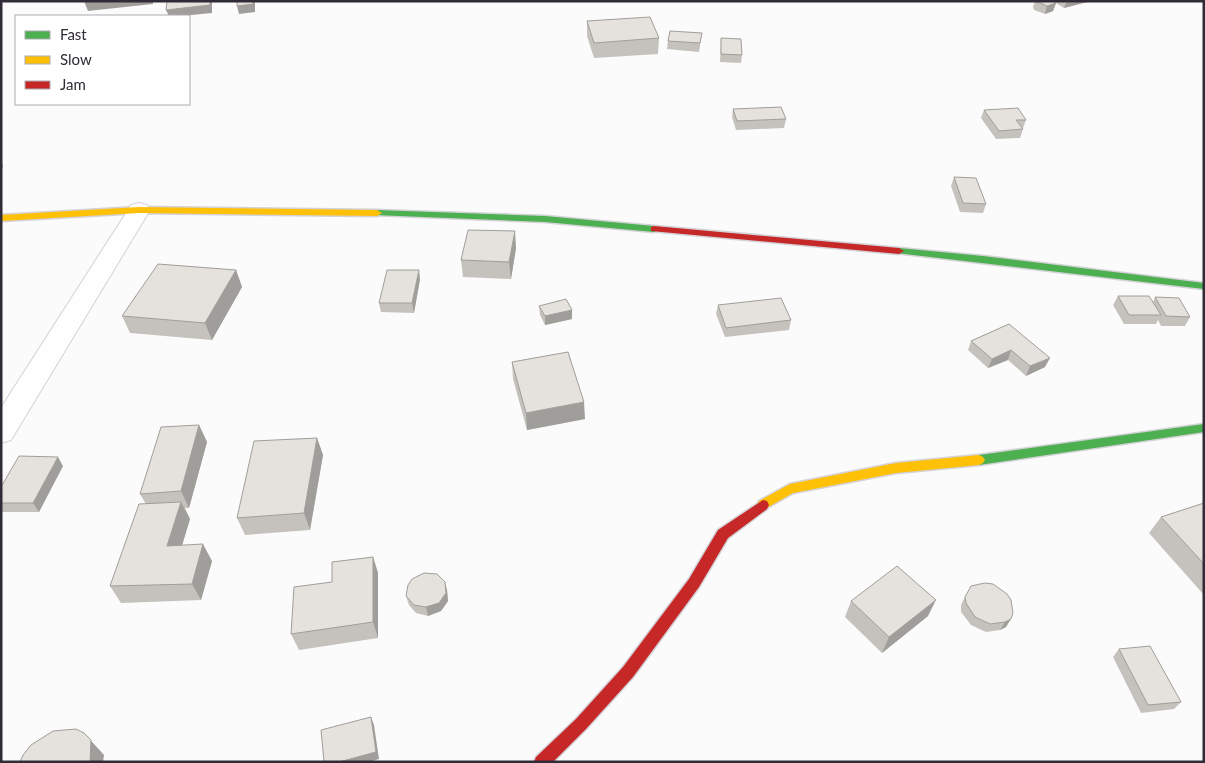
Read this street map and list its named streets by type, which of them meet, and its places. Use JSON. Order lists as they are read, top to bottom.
{
  "legend": ["Fast", "Slow", "Jam"]
}
